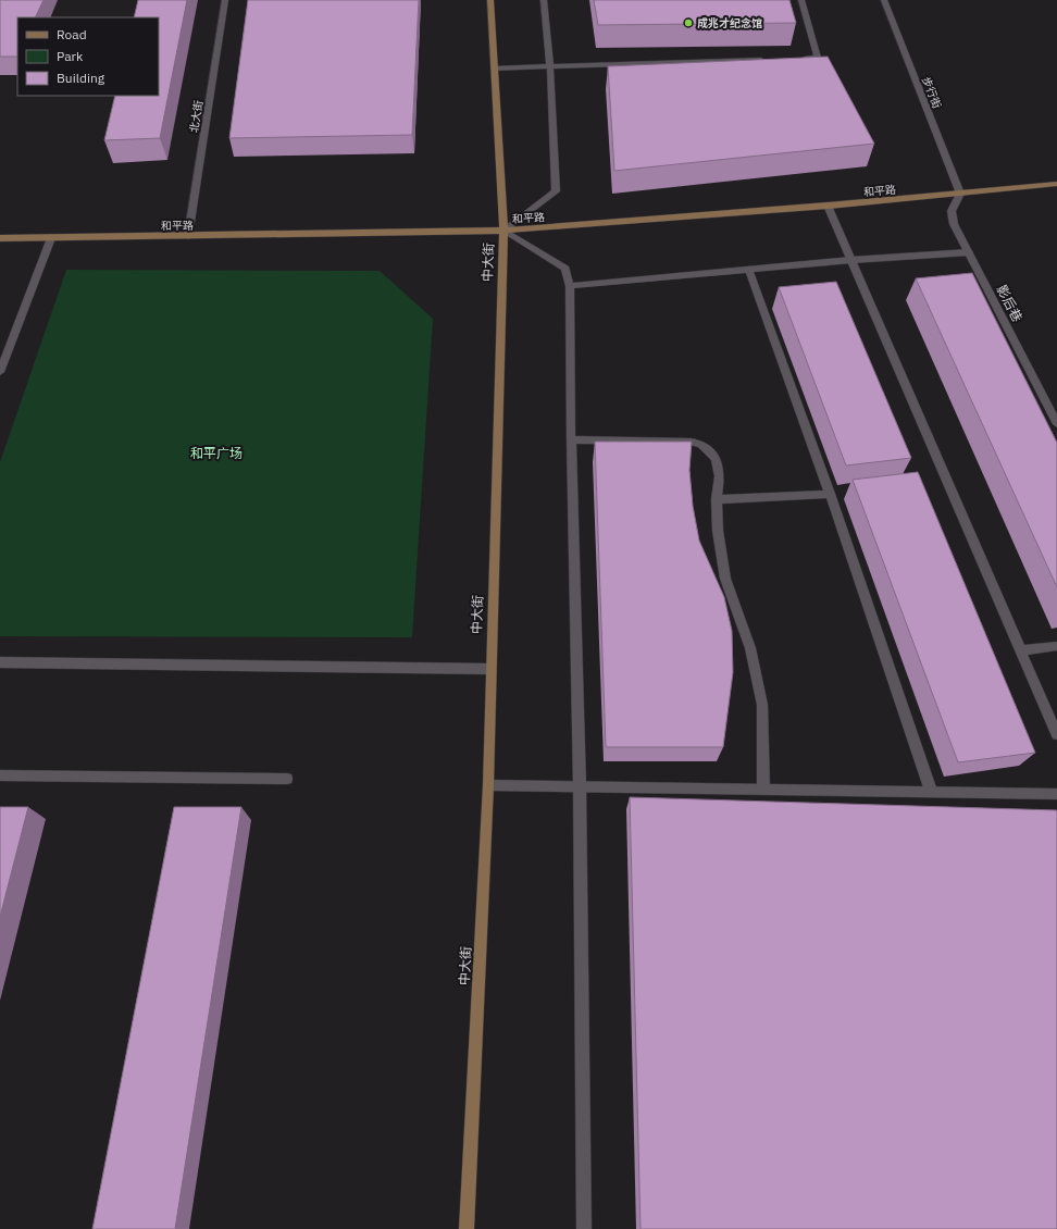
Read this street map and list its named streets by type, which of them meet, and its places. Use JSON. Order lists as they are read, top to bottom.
{
  "streets": {
    "main road": ["和平路", "中大街"],
    "street": ["步行街", "北大街", "影后巷"]
  },
  "crossings": [
    ["步行街", "和平路"],
    ["步行街", "影后巷"],
    ["北大街", "和平路"],
    ["和平路", "中大街"],
    ["和平路", "影后巷"]
  ],
  "parks": ["和平广场"],
  "places": ["成兆才纪念馆"],
  "legend": ["Road", "Park", "Building"]
}
